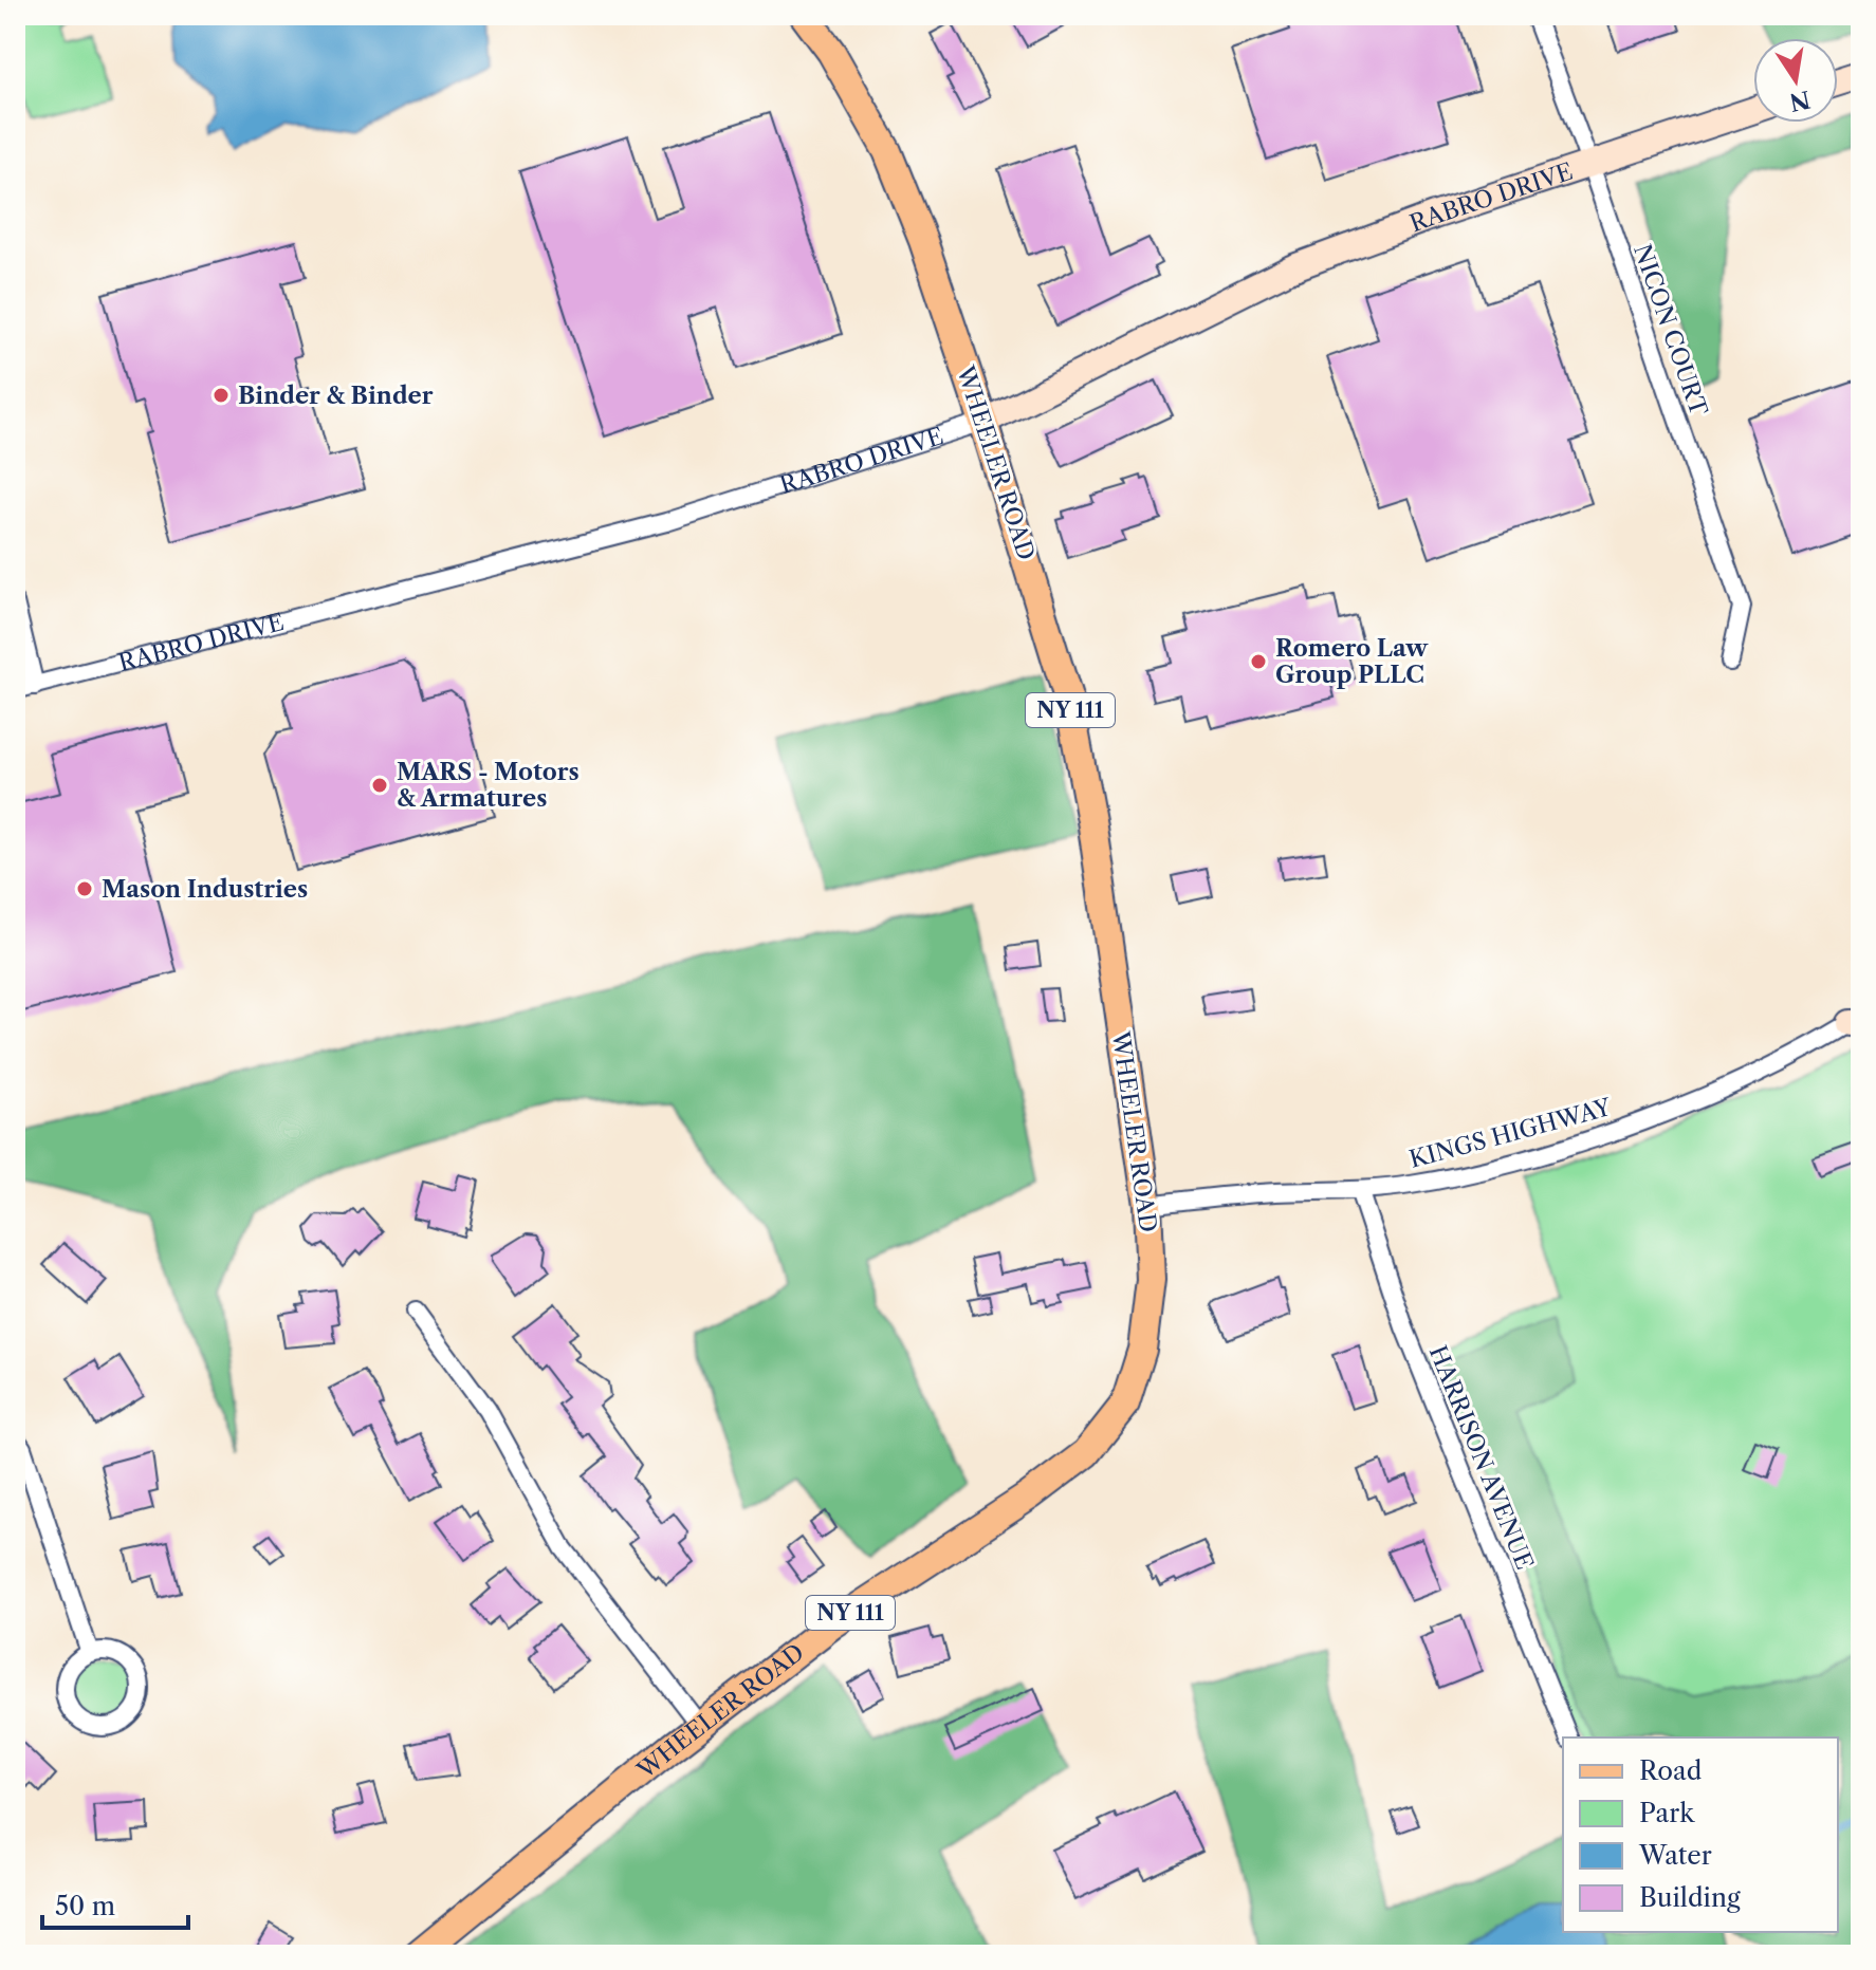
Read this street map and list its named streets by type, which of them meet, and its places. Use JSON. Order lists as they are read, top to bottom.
{
  "streets": {
    "main road": ["RABRO DRIVE", "WHEELER ROAD", "NY 111"],
    "street": ["NICON COURT", "KINGS HIGHWAY", "HARRISON AVENUE"]
  },
  "crossings": [
    ["RABRO DRIVE", "NICON COURT"],
    ["RABRO DRIVE", "WHEELER ROAD"],
    ["WHEELER ROAD", "KINGS HIGHWAY"],
    ["KINGS HIGHWAY", "HARRISON AVENUE"]
  ],
  "places": [
    "Binder & Binder",
    "Romero Law Group PLLC",
    "MARS - Motors & Armatures",
    "Mason Industries"
  ],
  "legend": [
    "Road",
    "Park",
    "Water",
    "Building"
  ],
  "scale_bar": "50 m",
  "north": "bottom"
}
